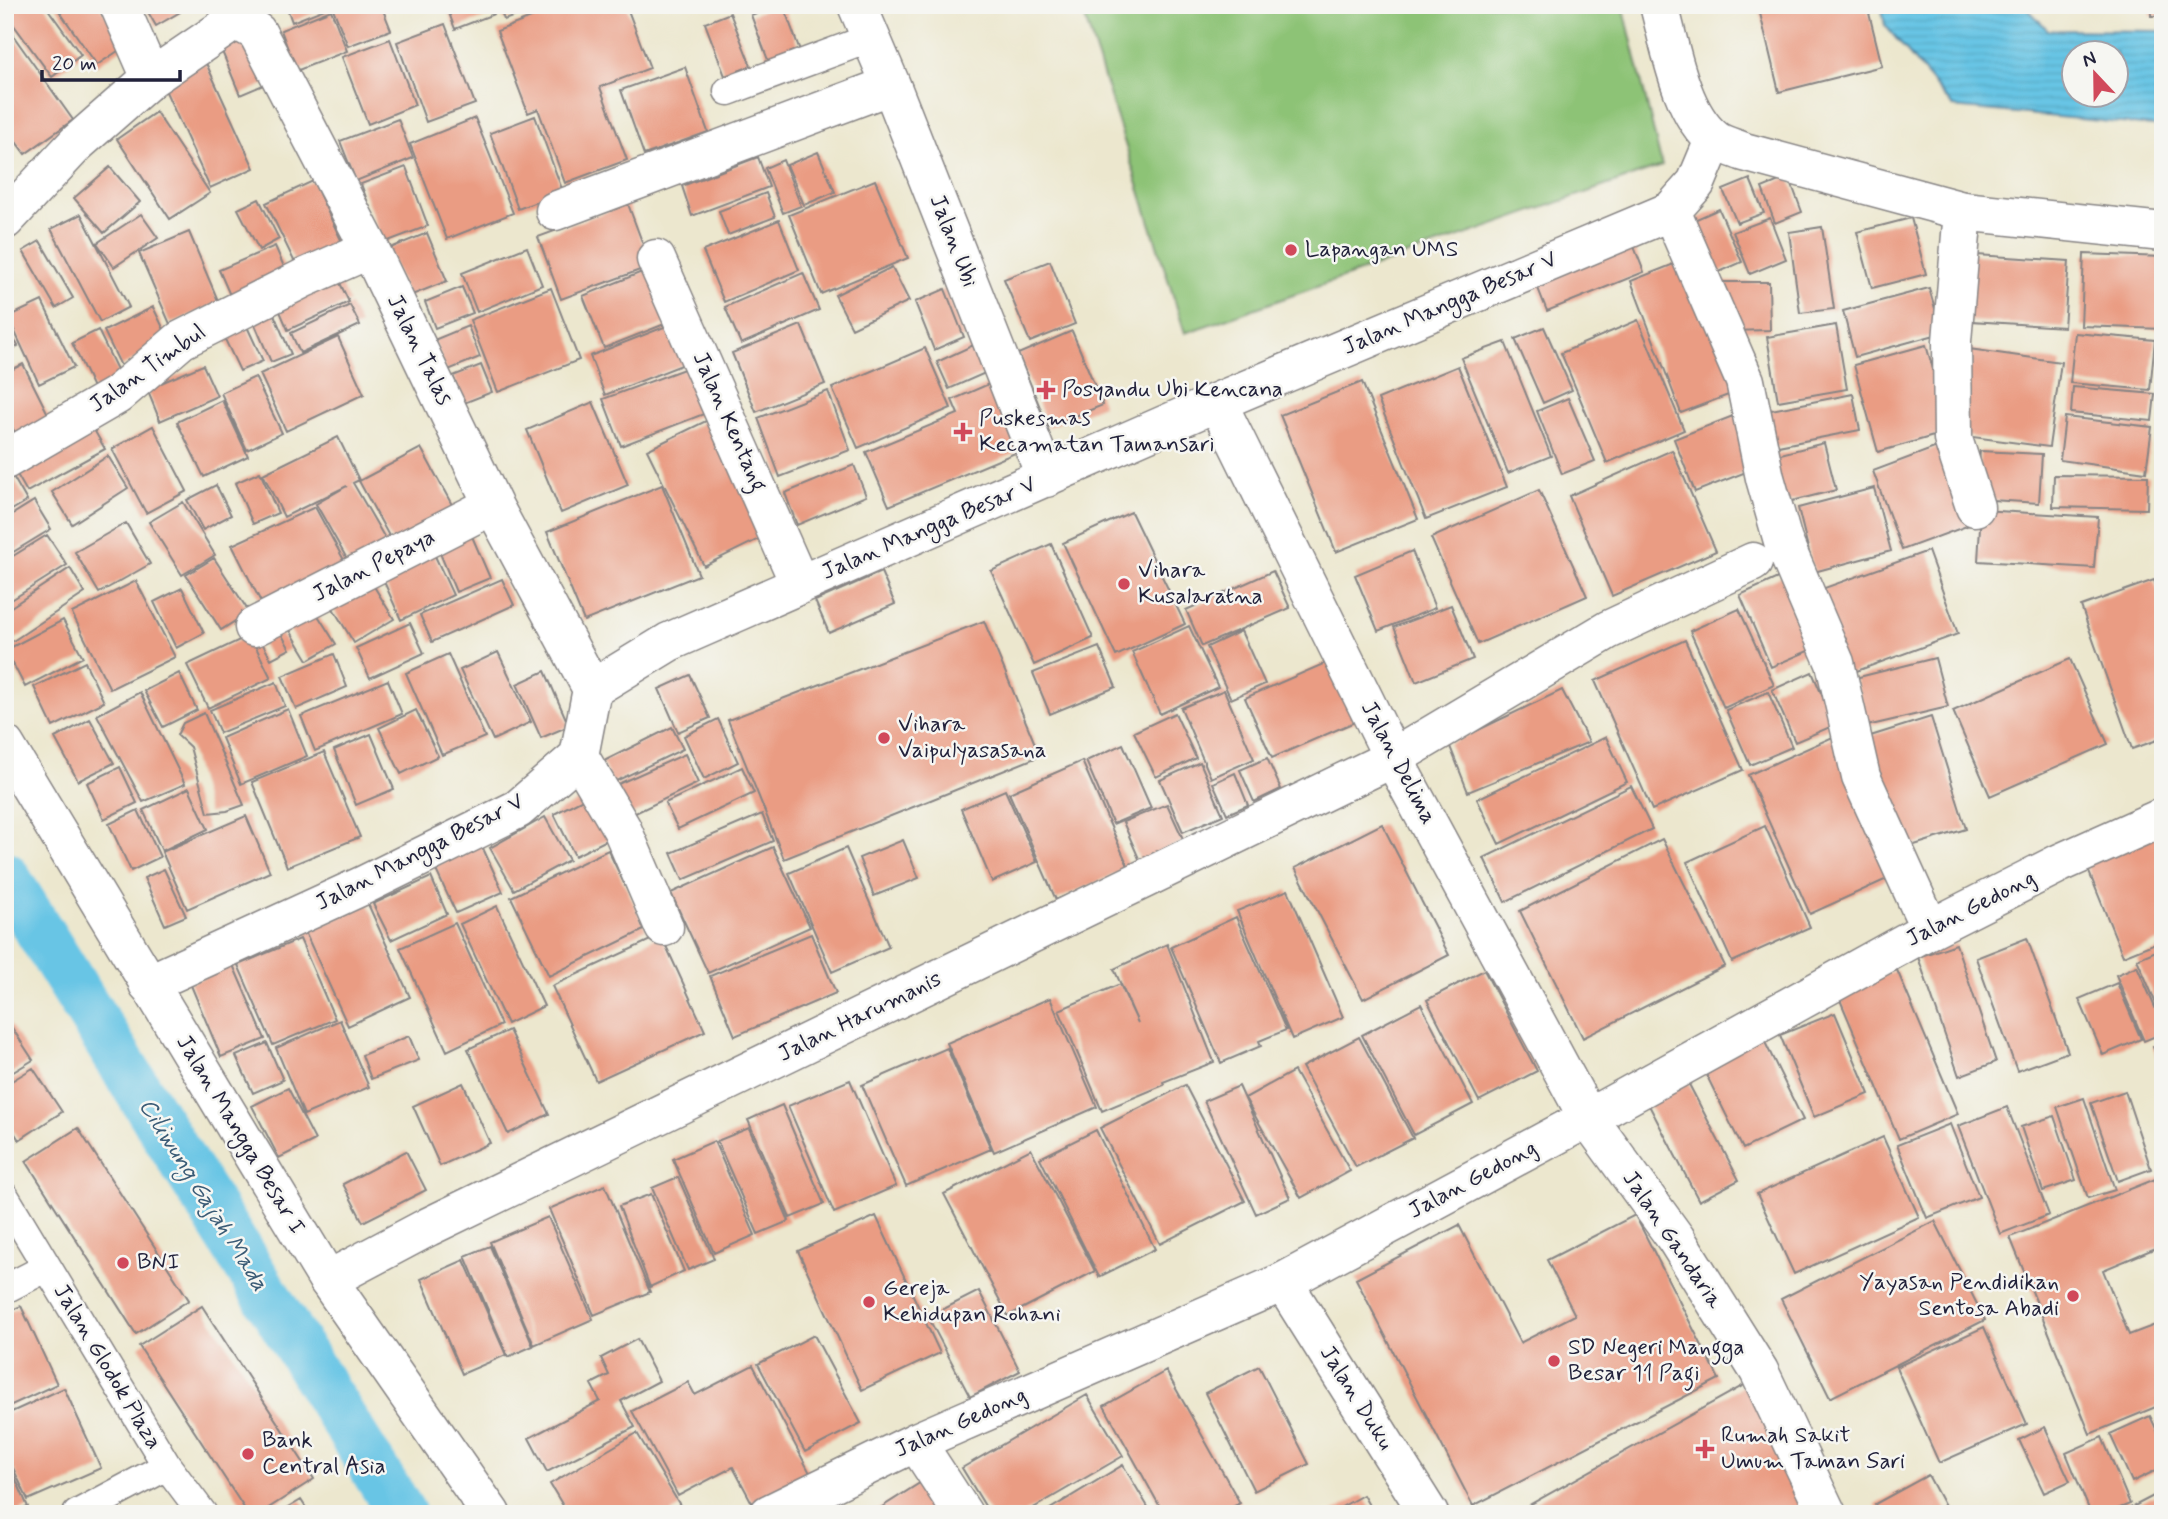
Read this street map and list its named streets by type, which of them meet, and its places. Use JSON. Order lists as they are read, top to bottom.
{
  "streets": {
    "street": [
      "Jalan Ubi",
      "Jalan Mangga Besar V",
      "Jalan Talas",
      "Jalan Timbul",
      "Jalan Kentang",
      "Jalan Pepaya",
      "Jalan Delima",
      "Jalan Gedong",
      "Jalan Harumanis",
      "Jalan Mangga Besar I",
      "Jalan Gandaria",
      "Jalan Duku"
    ],
    "lane": ["Jalan Glodok Plaza"]
  },
  "crossings": [
    ["Jalan Ubi", "Jalan Mangga Besar V"],
    ["Jalan Mangga Besar V", "Jalan Talas"],
    ["Jalan Mangga Besar V", "Jalan Kentang"],
    ["Jalan Mangga Besar V", "Jalan Delima"],
    ["Jalan Mangga Besar V", "Jalan Mangga Besar I"],
    ["Jalan Talas", "Jalan Timbul"],
    ["Jalan Talas", "Jalan Pepaya"],
    ["Jalan Delima", "Jalan Gedong"],
    ["Jalan Delima", "Jalan Harumanis"],
    ["Jalan Delima", "Jalan Gandaria"],
    ["Jalan Gedong", "Jalan Gandaria"],
    ["Jalan Gedong", "Jalan Duku"],
    ["Jalan Harumanis", "Jalan Mangga Besar I"]
  ],
  "water": ["Ciliwung Gajah Mada"],
  "places": {
    "other": [
      "Lapangan UMS",
      "Vihara Kusalaratna",
      "Vihara Vaipulyasasana",
      "BNI",
      "Yayasan Pendidikan Sentosa Abadi",
      "Gereja Kehidupan Rohani",
      "SD Negeri Mangga Besar 11 Pagi",
      "Bank Central Asia"
    ],
    "health": ["Posyandu Ubi Kencana", "Puskesmas Kecamatan Tamansari", "Rumah Sakit Umum Taman Sari"]
  },
  "scale_bar": "20 m",
  "north": "top"
}
